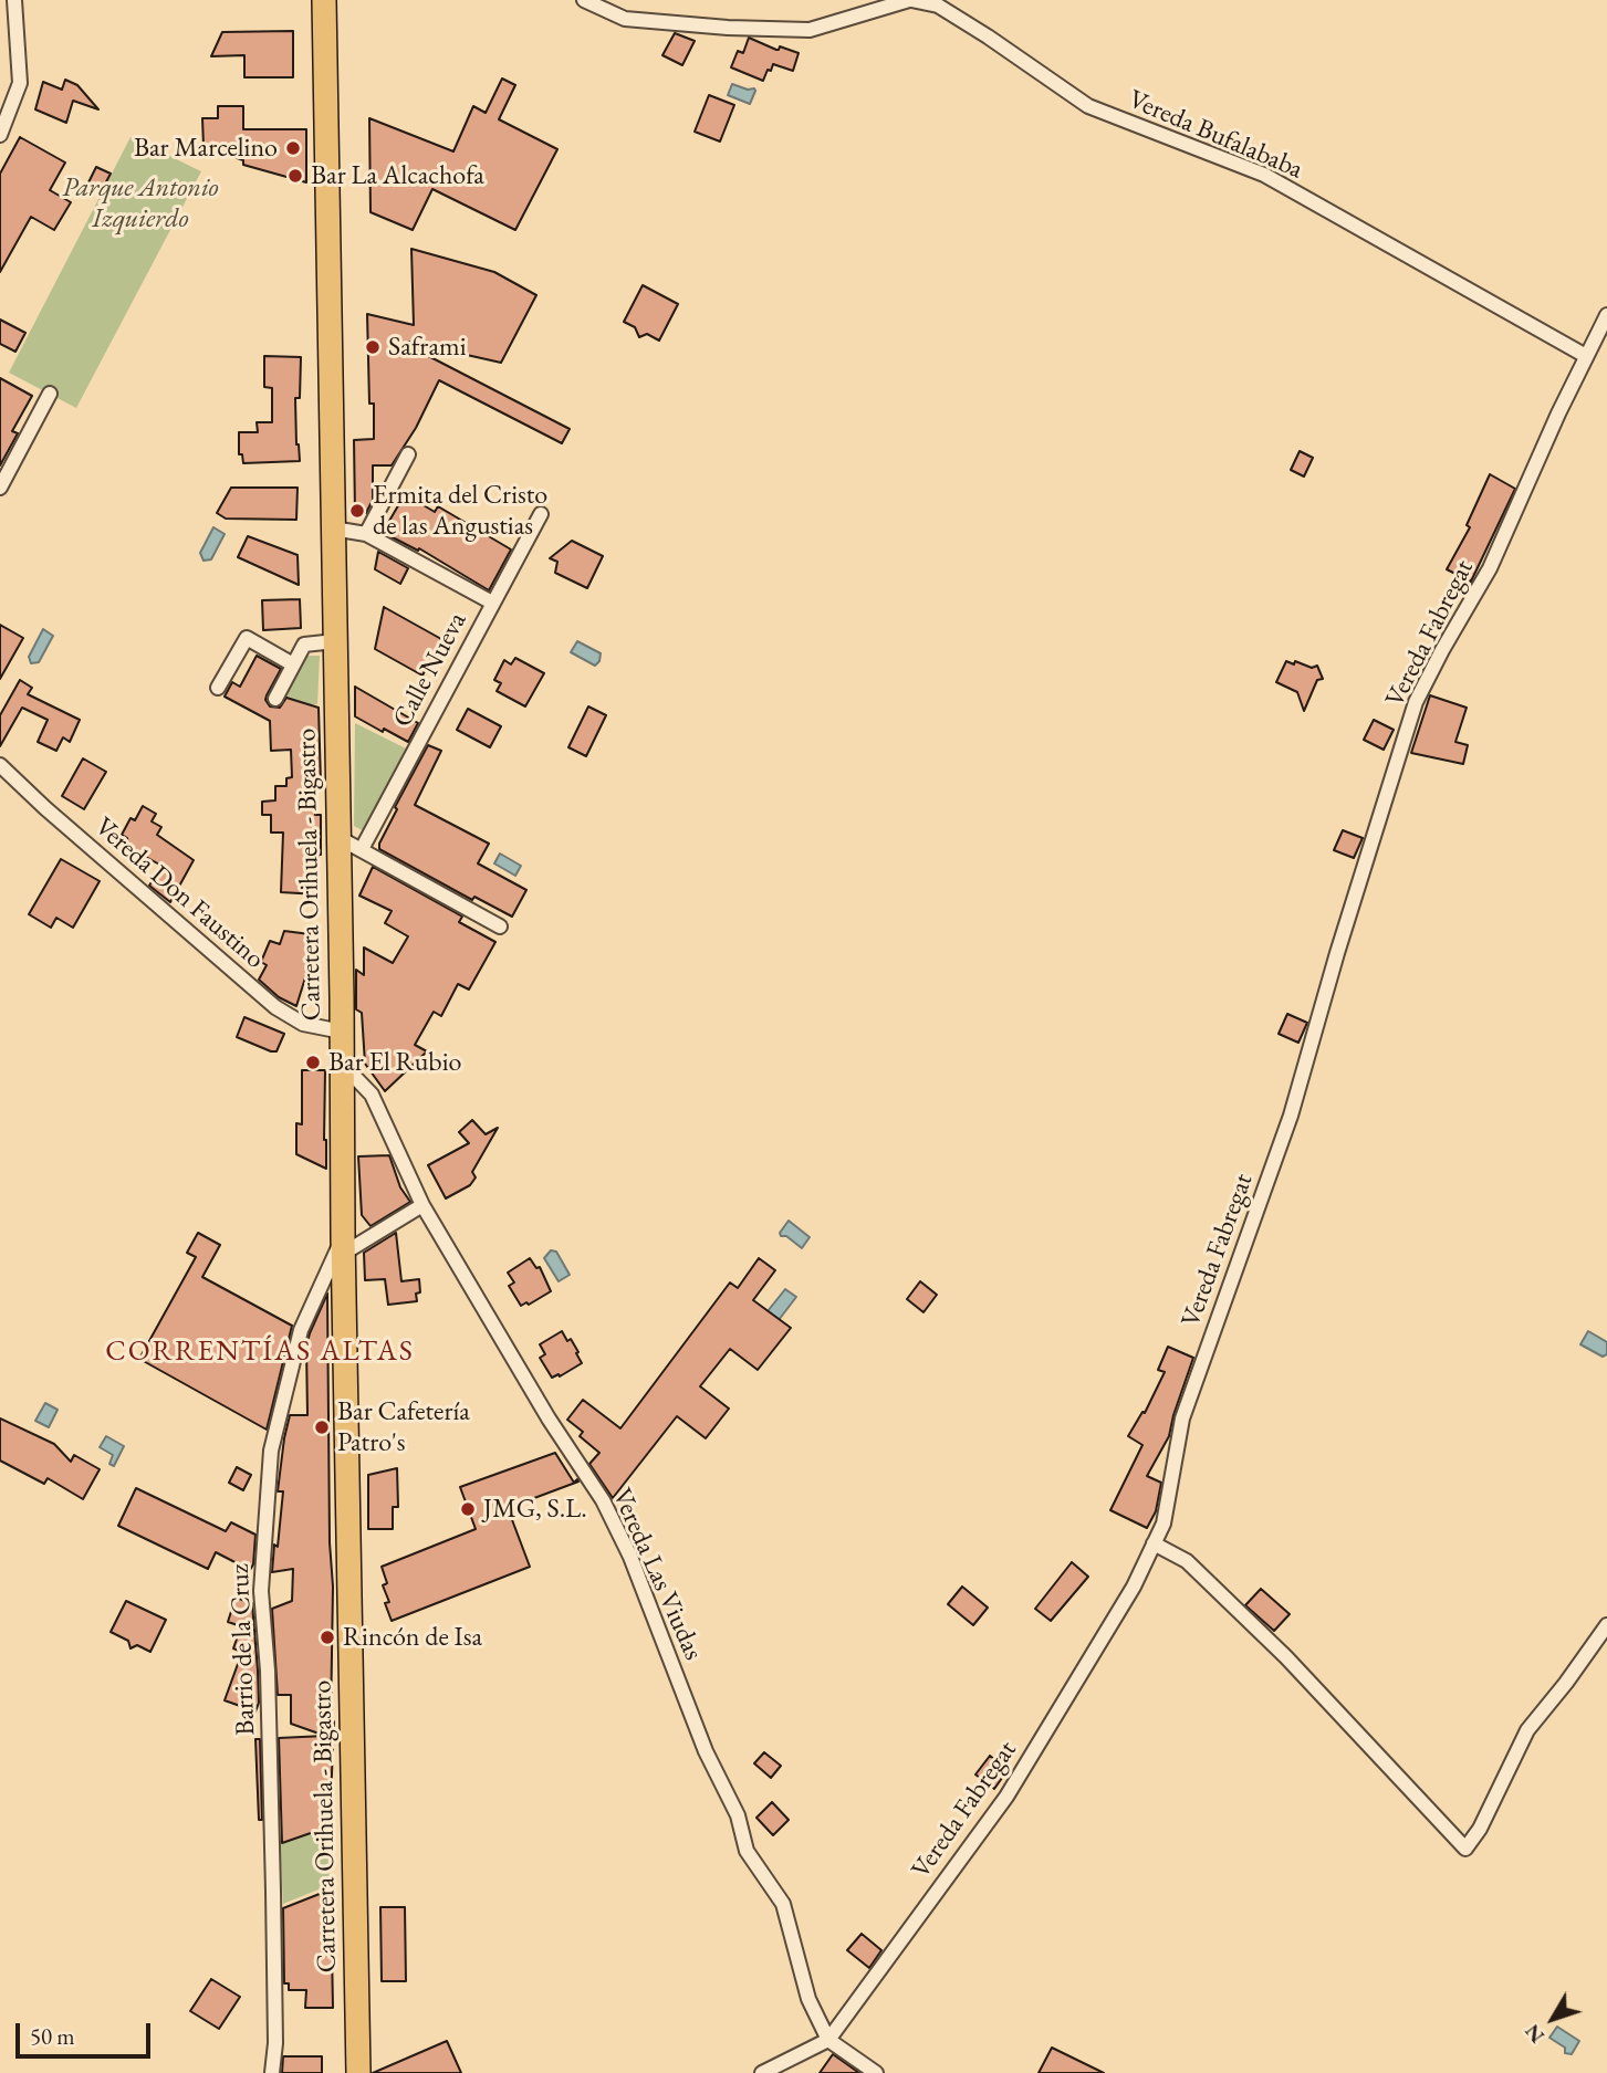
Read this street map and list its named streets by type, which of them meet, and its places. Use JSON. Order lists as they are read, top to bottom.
{
  "streets": {
    "main road": ["Carretera Orihuela - Bigastro"],
    "street": [
      "Vereda Bufalababa",
      "Vereda Fabregat",
      "Calle Nueva",
      "Vereda Don Faustino",
      "Vereda Las Viudas",
      "Barrio de la Cruz"
    ]
  },
  "crossings": [
    ["Vereda Bufalababa", "Vereda Fabregat"],
    ["Vereda Fabregat", "Vereda Las Viudas"],
    ["Carretera Orihuela - Bigastro", "Vereda Don Faustino"],
    ["Carretera Orihuela - Bigastro", "Vereda Las Viudas"],
    ["Carretera Orihuela - Bigastro", "Barrio de la Cruz"]
  ],
  "districts": ["CORRENTÍAS ALTAS"],
  "parks": ["Parque Antonio Izquierdo"],
  "places": [
    "Bar Marcelino",
    "Bar La Alcachofa",
    "Saframi",
    "Ermita del Cristo de las Angustias",
    "Bar El Rubio",
    "Bar Cafetería Patro's",
    "JMG, S.L.",
    "Rincón de Isa"
  ],
  "scale_bar": "50 m",
  "north": "bottom left"
}
